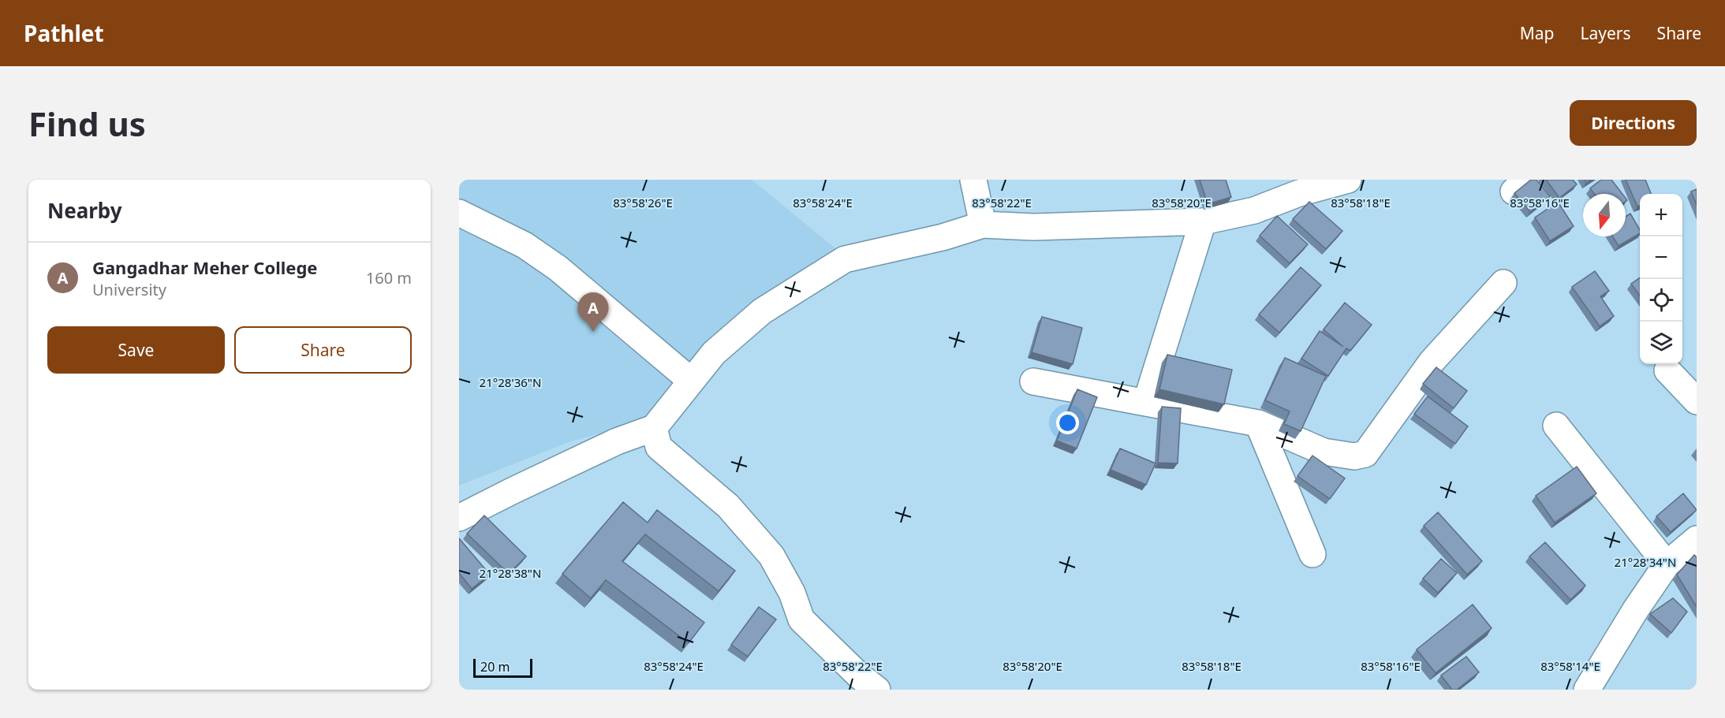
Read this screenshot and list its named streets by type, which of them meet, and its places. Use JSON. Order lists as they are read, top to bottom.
{
  "scale_bar": "20 m",
  "north": "bottom",
  "page": {
    "header": "Pathlet",
    "nav": ["Map", "Layers", "Share"],
    "buttons": [
      "Directions",
      ["Save", "Share"]
    ],
    "title": "Find us",
    "heading": "Nearby",
    "map_buttons": ["+", "−"],
    "list": [
      {
        "mark": "A",
        "name": "Gangadhar Meher College",
        "note": "University",
        "value": "160 m"
      }
    ],
    "pins": "A",
    "scale": "20 m"
  },
  "coordinates": [
    "83°58'26\"E",
    "83°58'24\"E",
    "83°58'22\"E",
    "83°58'20\"E",
    "83°58'18\"E",
    "83°58'16\"E",
    "21°28'36\"N",
    "21°28'34\"N",
    "21°28'38\"N",
    "83°58'14\"E"
  ]
}
